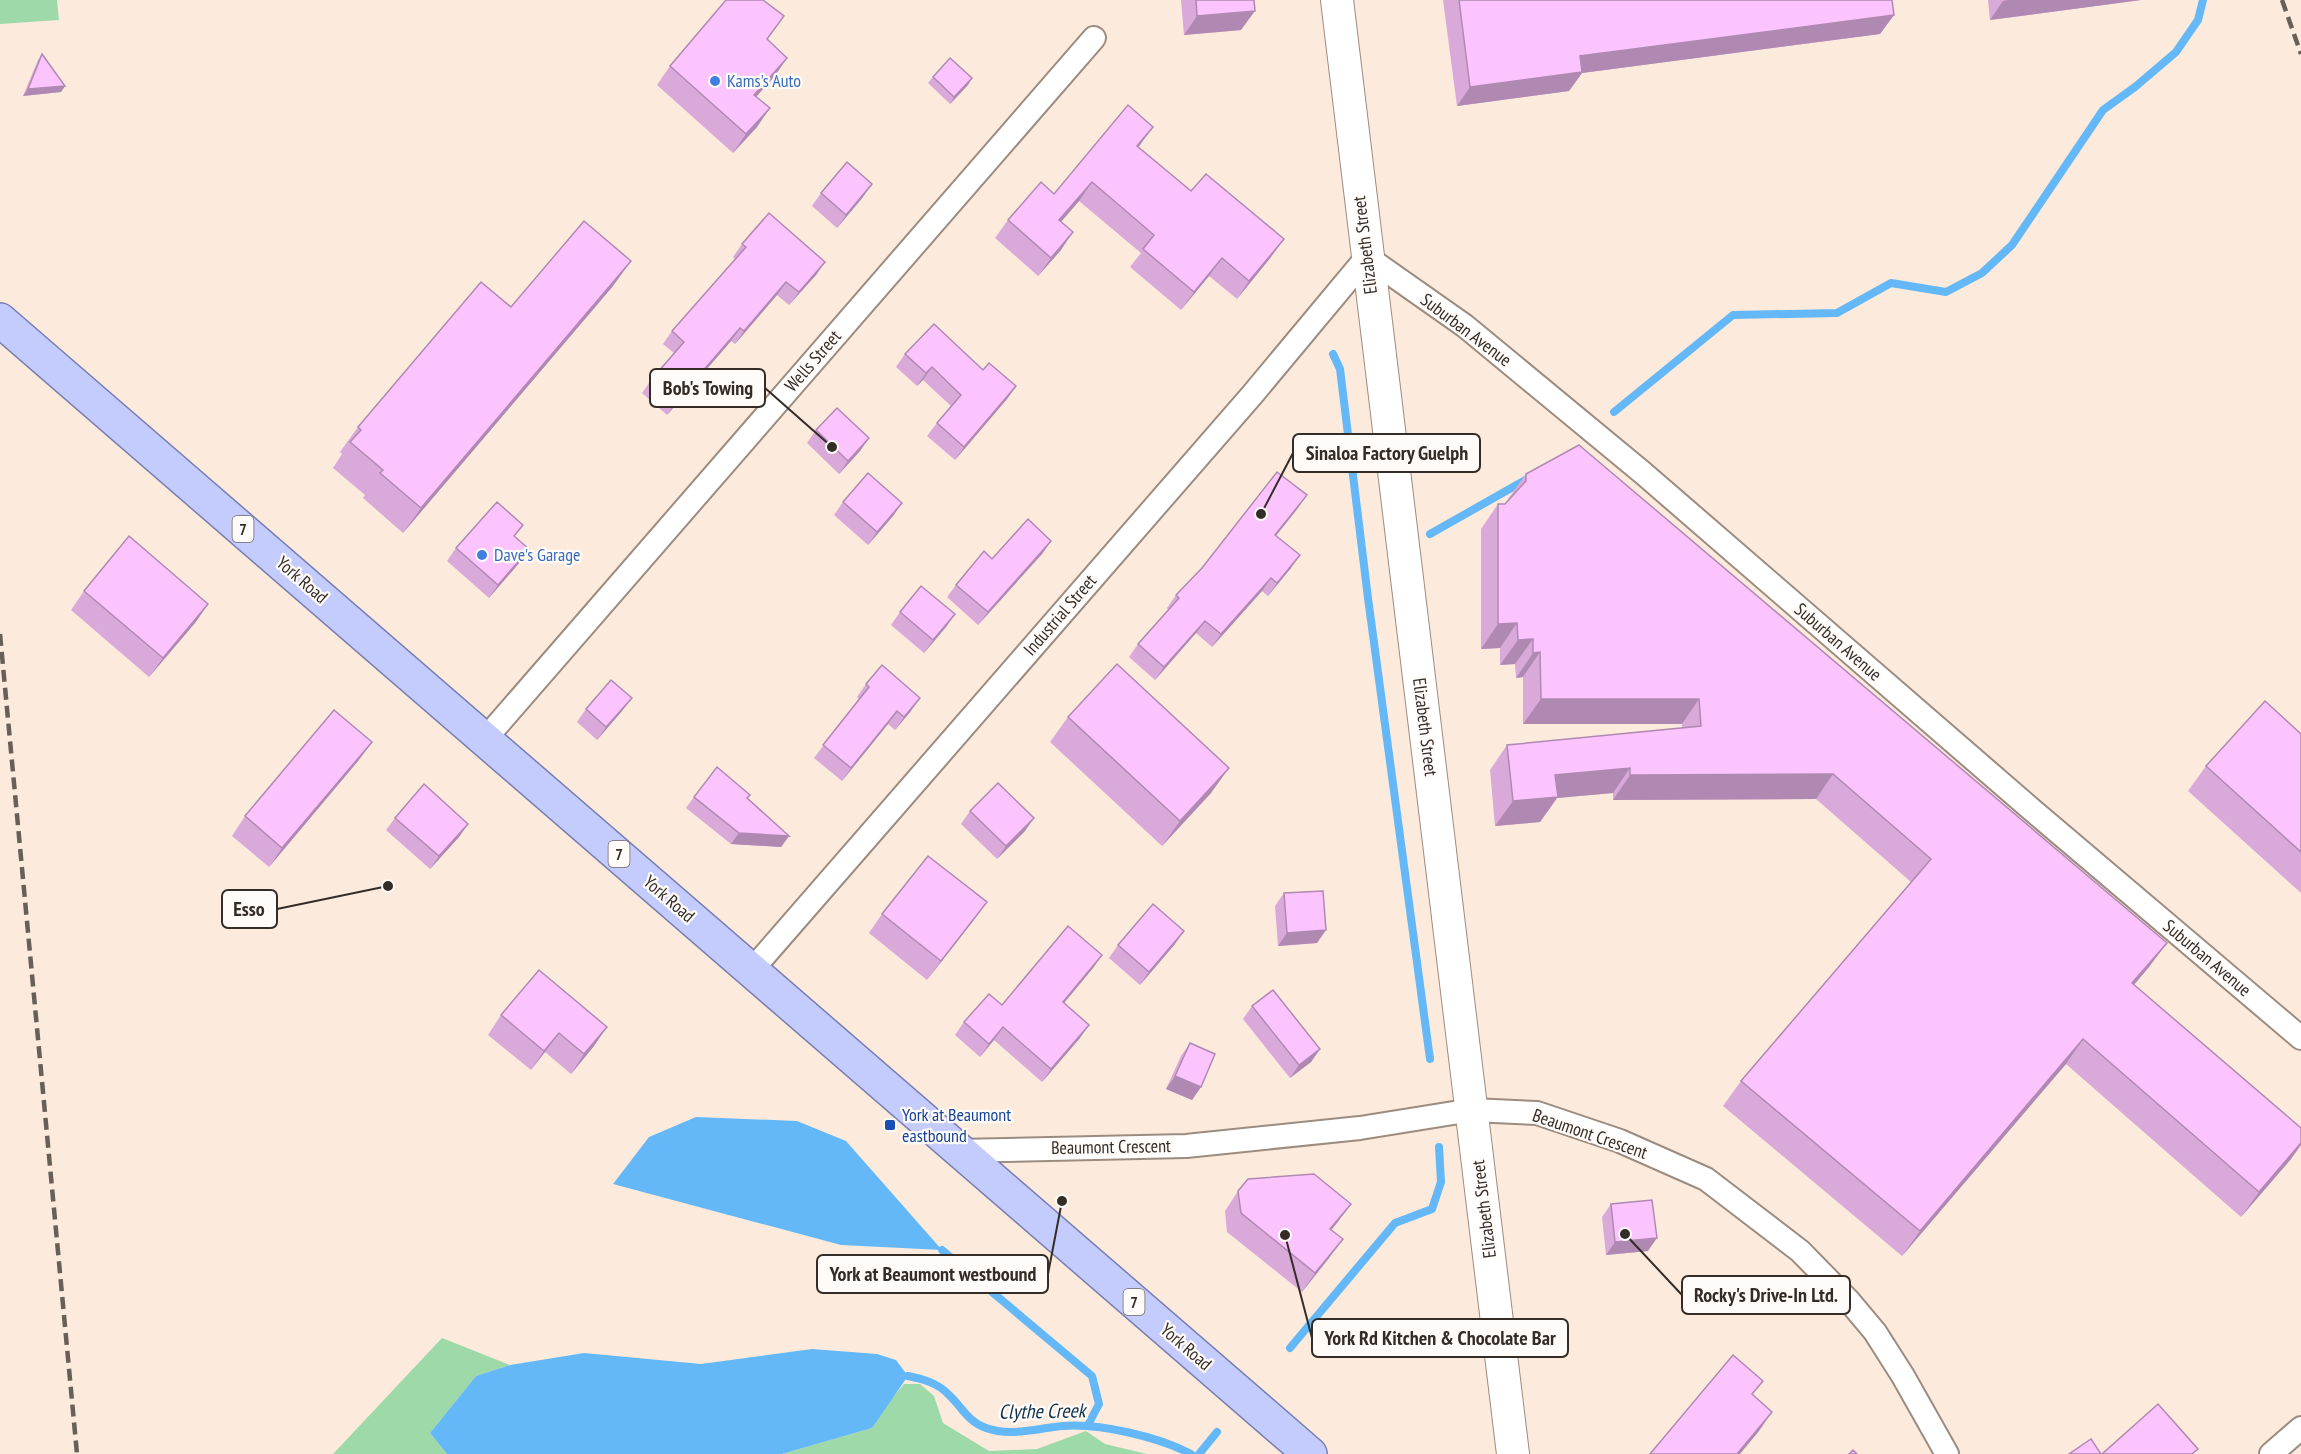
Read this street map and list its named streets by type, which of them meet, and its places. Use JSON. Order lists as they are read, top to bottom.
{
  "streets": {
    "main road": ["7", "York Road"],
    "street": [
      "Elizabeth Street",
      "Suburban Avenue",
      "Wells Street",
      "Industrial Street",
      "Beaumont Crescent"
    ]
  },
  "crossings": [
    ["Elizabeth Street", "Suburban Avenue"],
    ["Elizabeth Street", "Industrial Street"],
    ["Elizabeth Street", "Beaumont Crescent"],
    ["Suburban Avenue", "Industrial Street"],
    ["Wells Street", "York Road"],
    ["York Road", "Industrial Street"],
    ["York Road", "Beaumont Crescent"]
  ],
  "water": ["Clythe Creek"],
  "places": {
    "other": [
      "Kams's Auto",
      "Bob's Towing",
      "Sinaloa Factory Guelph",
      "Dave's Garage",
      "Esso",
      "York at Beaumont westbound",
      "Rocky's Drive-In Ltd.",
      "York Rd Kitchen & Chocolate Bar"
    ],
    "transit": ["York at Beaumont eastbound"]
  }
}
